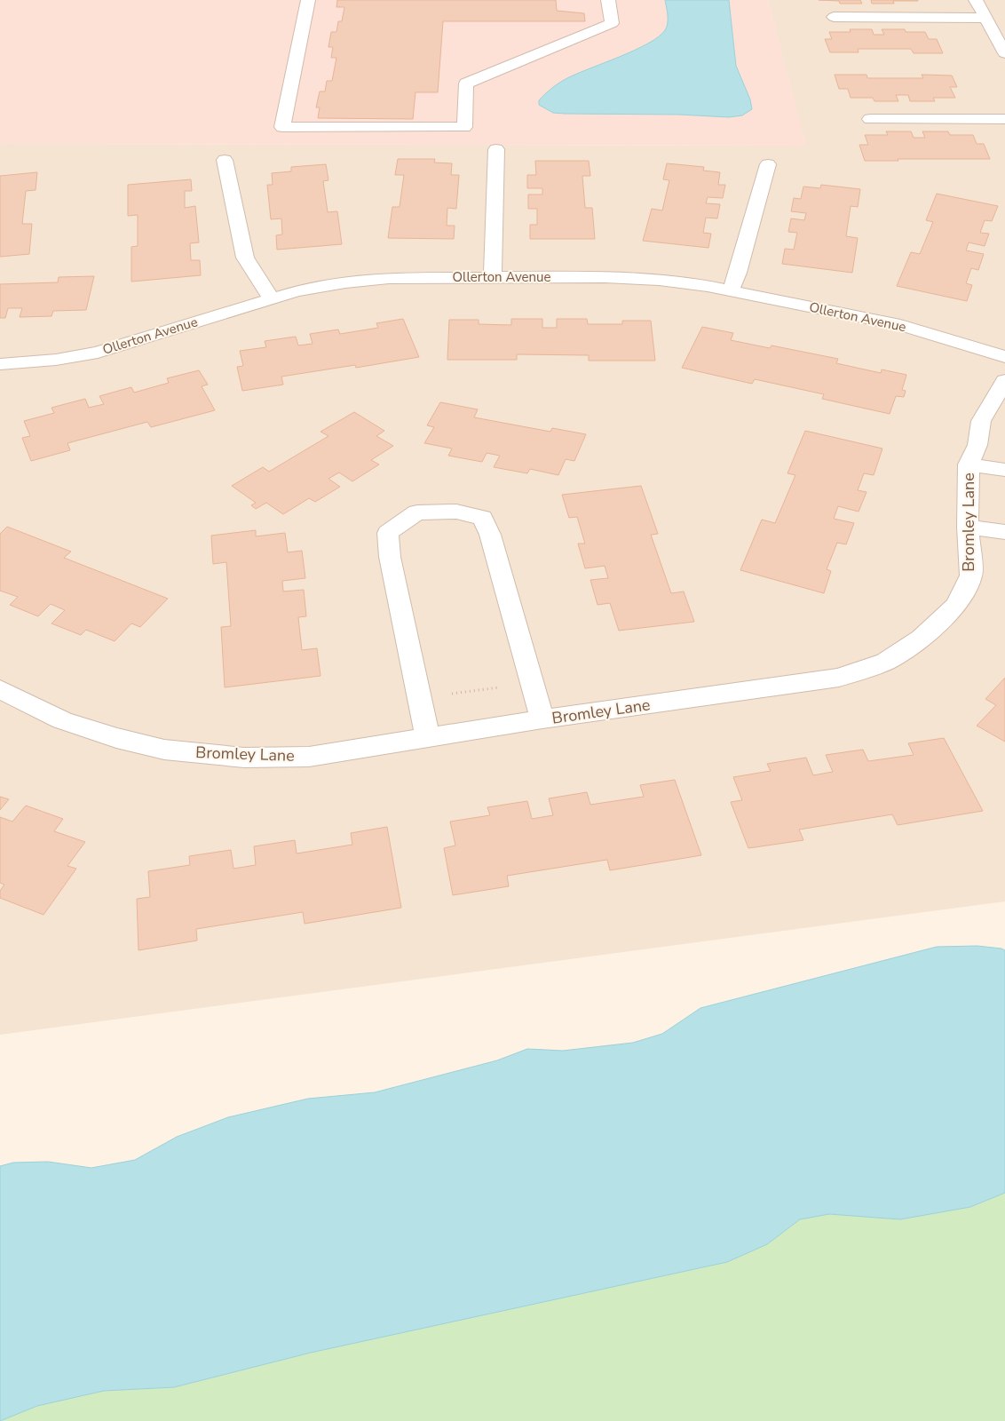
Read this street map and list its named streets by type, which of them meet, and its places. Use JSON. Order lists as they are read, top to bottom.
{
  "streets": {
    "street": ["Ollerton Avenue", "Bromley Lane"]
  }
}
